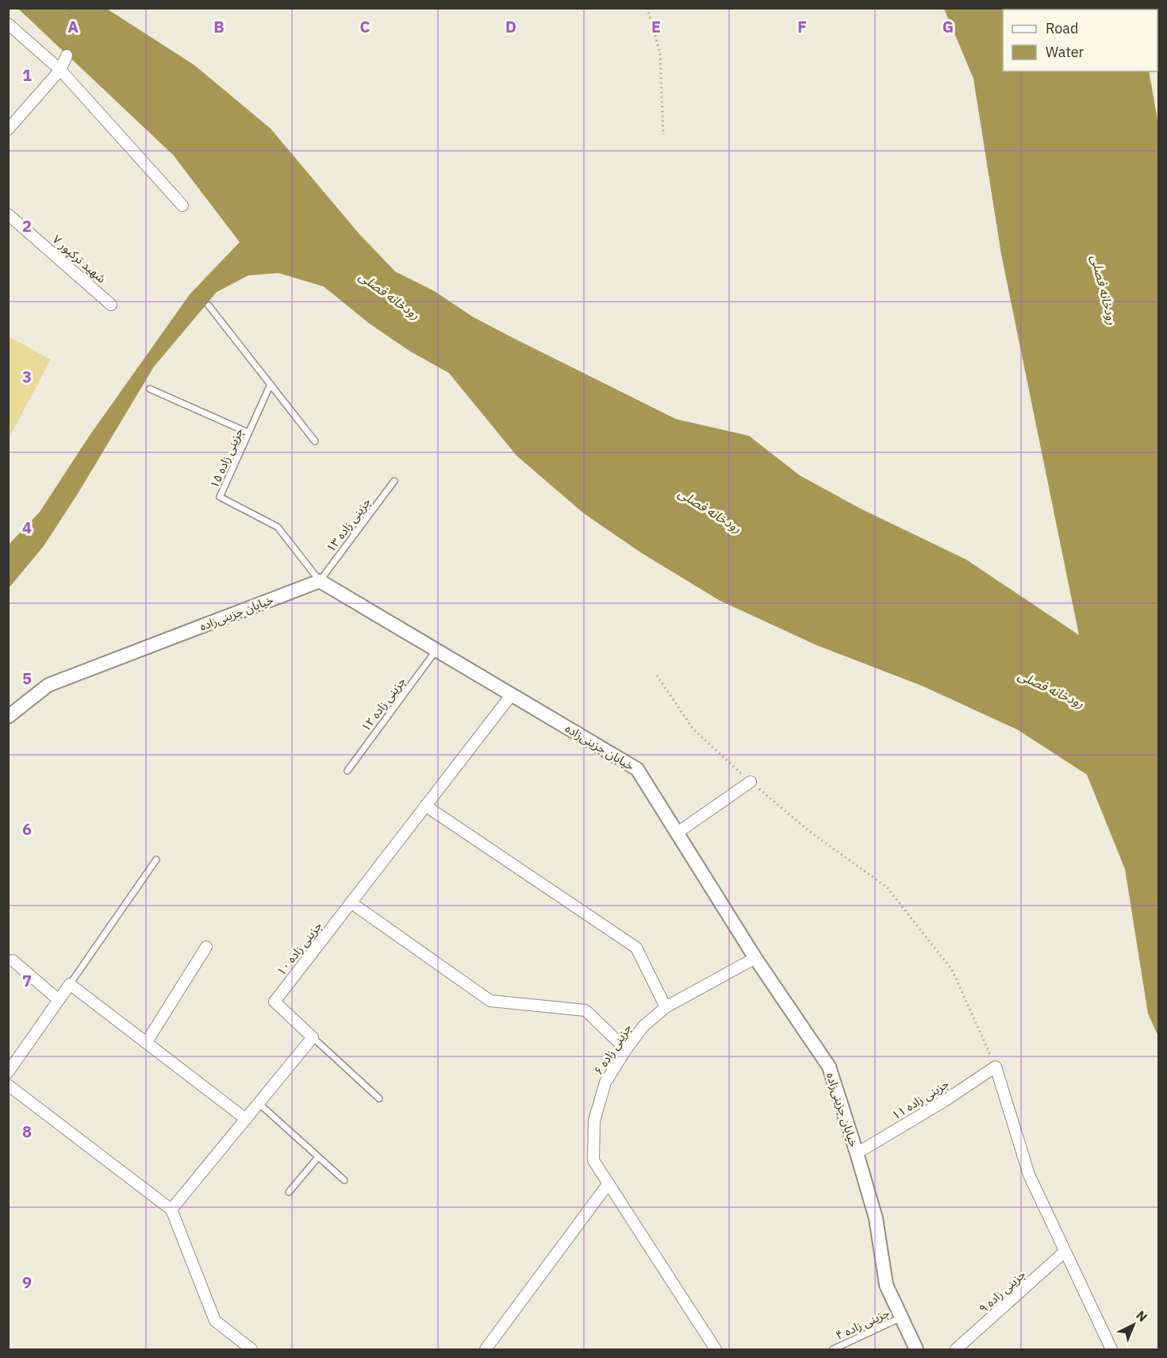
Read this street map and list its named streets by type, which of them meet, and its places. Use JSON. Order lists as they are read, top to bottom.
{
  "streets": {
    "street": [
      "شهید ترکپور ۷",
      "خیابان جزینی‌زاده",
      "جزینی زاده ۱۰",
      "جزینی زاده ۶",
      "جزینی زاده ۱۱",
      "جزینی زاده ۹"
    ],
    "lane": [
      "جزینی زاده ۱۵",
      "جزینی زاده ۱۳",
      "جزینی زاده ۱۲",
      "جزینی زاده ۴"
    ]
  },
  "crossings": [
    ["جزینی زاده ۱۵", "جزینی زاده ۱۳"],
    ["جزینی زاده ۱۵", "خیابان جزینی‌زاده"],
    ["جزینی زاده ۱۳", "خیابان جزینی‌زاده"],
    ["خیابان جزینی‌زاده", "جزینی زاده ۱۲"],
    ["خیابان جزینی‌زاده", "جزینی زاده ۱۰"],
    ["خیابان جزینی‌زاده", "جزینی زاده ۶"],
    ["خیابان جزینی‌زاده", "جزینی زاده ۱۱"],
    ["خیابان جزینی‌زاده", "جزینی زاده ۴"]
  ],
  "water": ["رودخانه فصلی"],
  "legend": ["Road", "Water"],
  "north": "top right",
  "grid": {
    "columns": [
      "A",
      "B",
      "C",
      "D",
      "E",
      "F",
      "G"
    ],
    "rows": [
      "1",
      "2",
      "3",
      "4",
      "5",
      "6",
      "7",
      "8",
      "9"
    ]
  }
}
